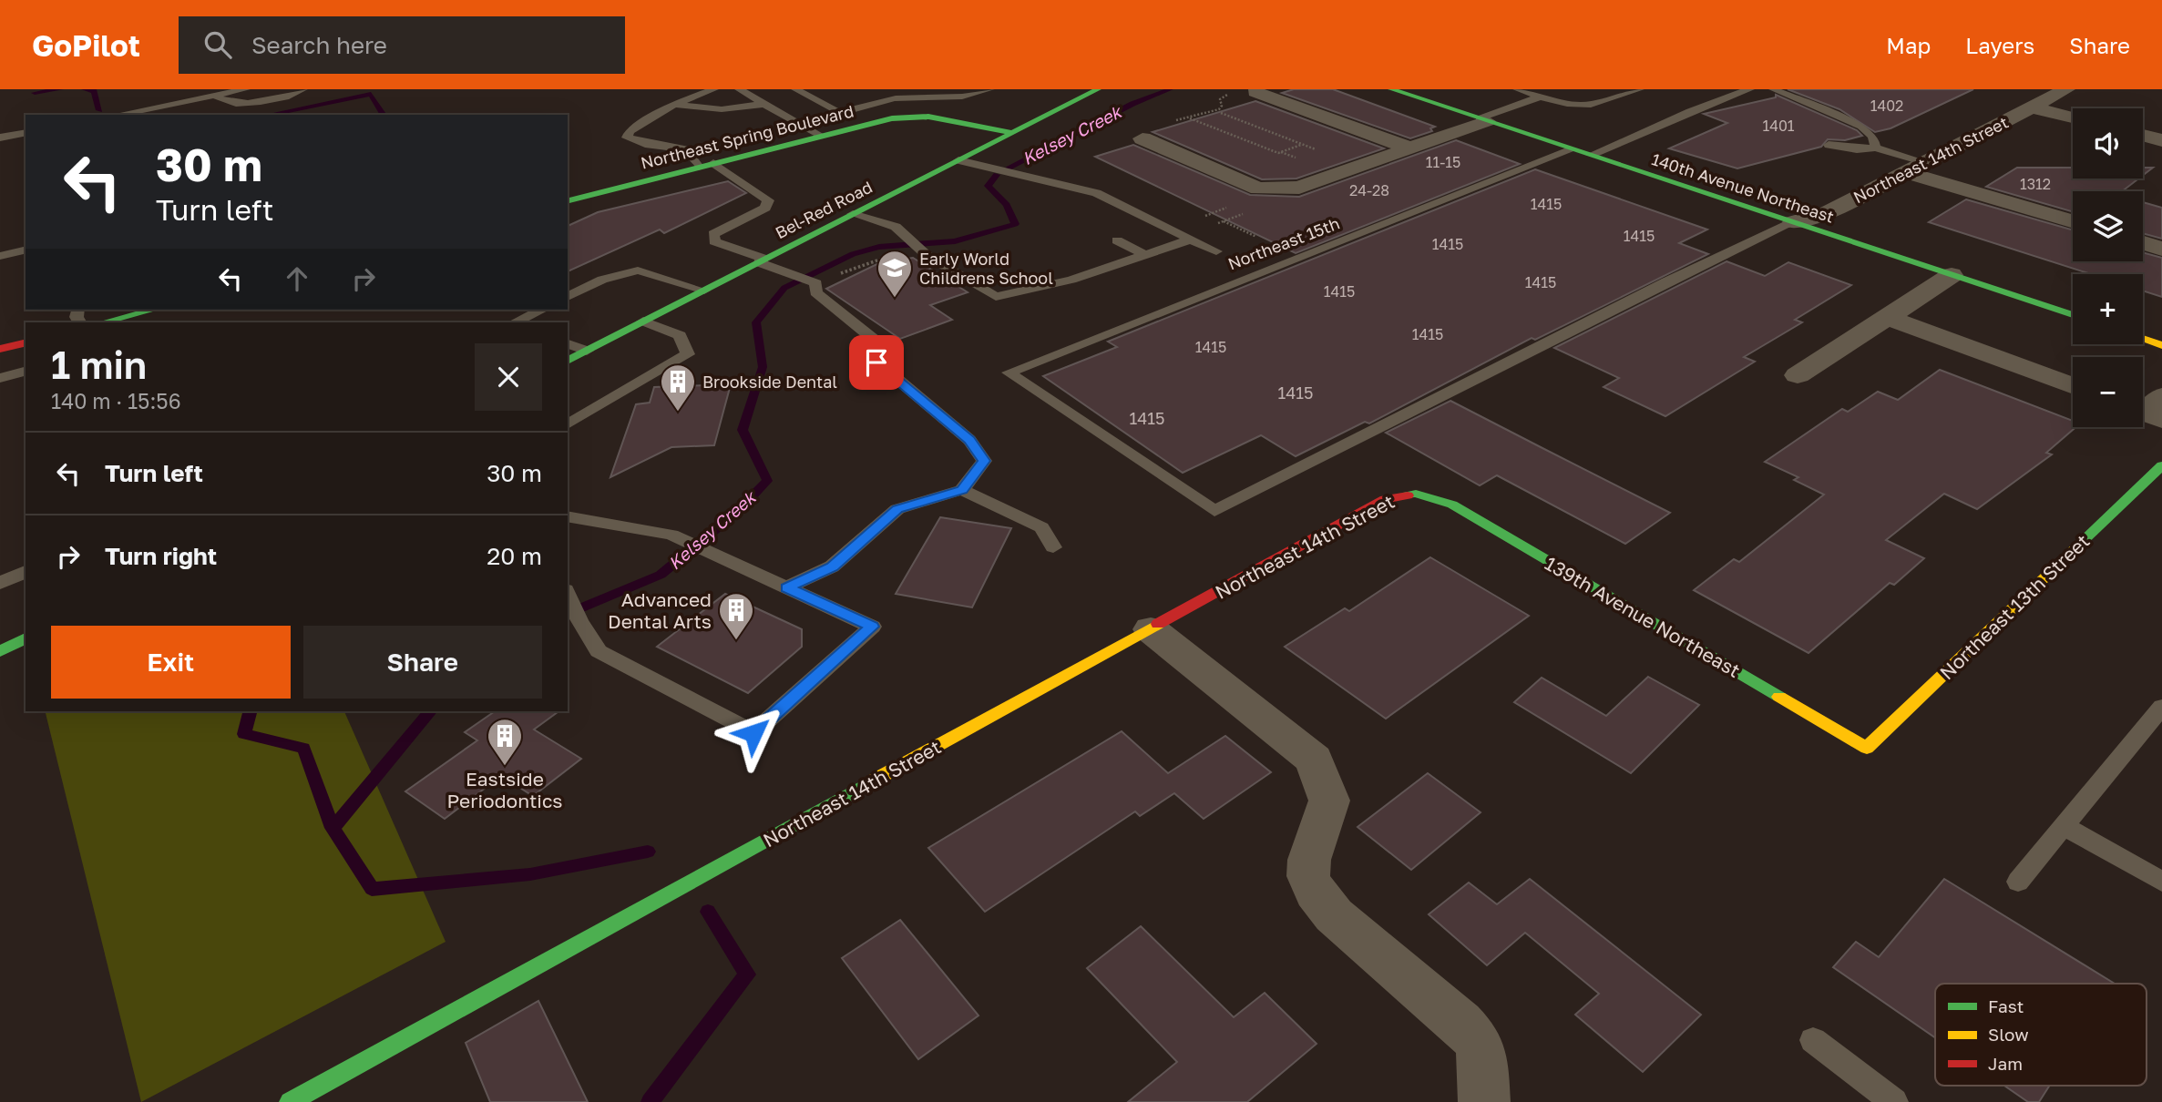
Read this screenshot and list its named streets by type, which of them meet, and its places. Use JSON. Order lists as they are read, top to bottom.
{
  "streets": {
    "street": [
      "Northeast Spring Boulevard",
      "Northeast 14th Street",
      "140th Avenue Northeast",
      "Bel-Red Road",
      "Northeast 13th Street",
      "139th Avenue Northeast"
    ],
    "lane": ["Northeast 15th"]
  },
  "crossings": [
    ["Northeast Spring Boulevard", "Bel-Red Road"],
    ["Northeast 14th Street", "140th Avenue Northeast"],
    ["Northeast 14th Street", "Northeast 15th"],
    ["Northeast 14th Street", "139th Avenue Northeast"],
    ["140th Avenue Northeast", "Northeast 15th"],
    ["Northeast 13th Street", "139th Avenue Northeast"]
  ],
  "water": ["Kelsey Creek"],
  "places": {
    "school or university": ["Early World Childrens School"],
    "building": ["Brookside Dental", "Advanced Dental Arts", "Eastside Periodontics"]
  },
  "house_numbers": [
    "1402",
    "1401",
    "11-15",
    "1312",
    "24-28",
    "1415",
    "1415",
    "1415",
    "1415",
    "1415",
    "1415",
    "1415",
    "1415",
    "1415"
  ],
  "legend": ["Fast", "Slow", "Jam"],
  "page": {
    "header": "GoPilot",
    "search": "Search here",
    "nav": ["Map", "Layers", "Share"],
    "map_buttons": ["+", "−"],
    "turn": ["30 m", "Turn left"],
    "heading": ["1 min", "140 m · 15:56"],
    "list": [
      {
        "name": "Turn left",
        "value": "30 m"
      },
      {
        "name": "Turn right",
        "value": "20 m"
      }
    ],
    "buttons": ["Exit", "Share"]
  }
}
